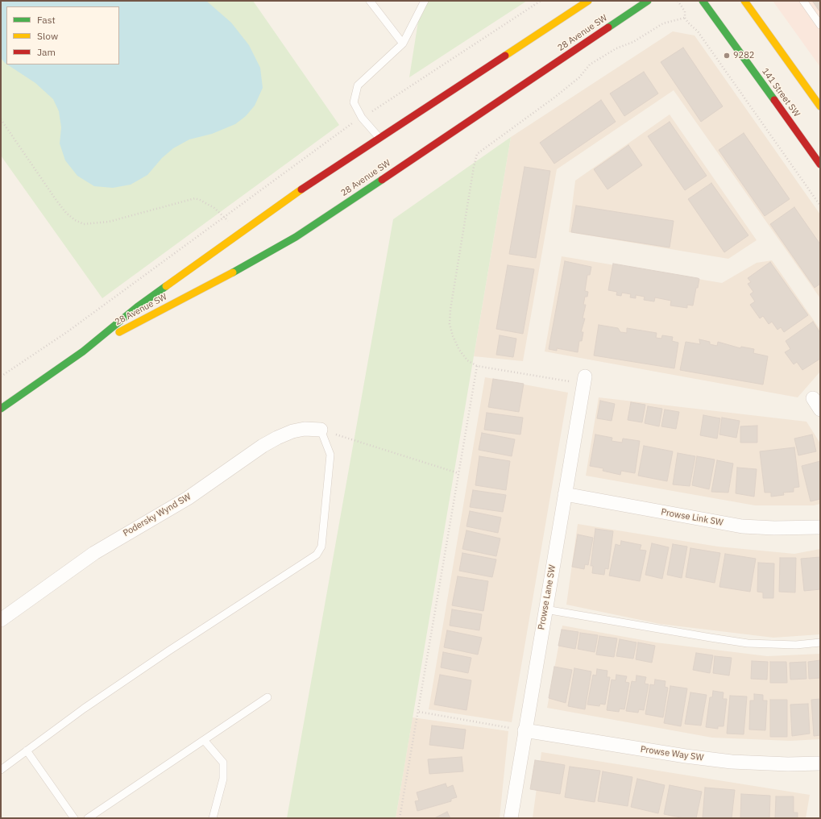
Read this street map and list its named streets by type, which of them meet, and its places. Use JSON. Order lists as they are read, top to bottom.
{
  "streets": {
    "main road": ["28 Avenue SW", "141 Street SW"],
    "street": [
      "Podersky Wynd SW",
      "Prowse Link SW",
      "Prowse Lane SW",
      "Prowse Way SW"
    ]
  },
  "crossings": [
    ["Prowse Link SW", "Prowse Lane SW"],
    ["Prowse Lane SW", "Prowse Way SW"]
  ],
  "places": ["9282"],
  "legend": ["Fast", "Slow", "Jam"]
}
